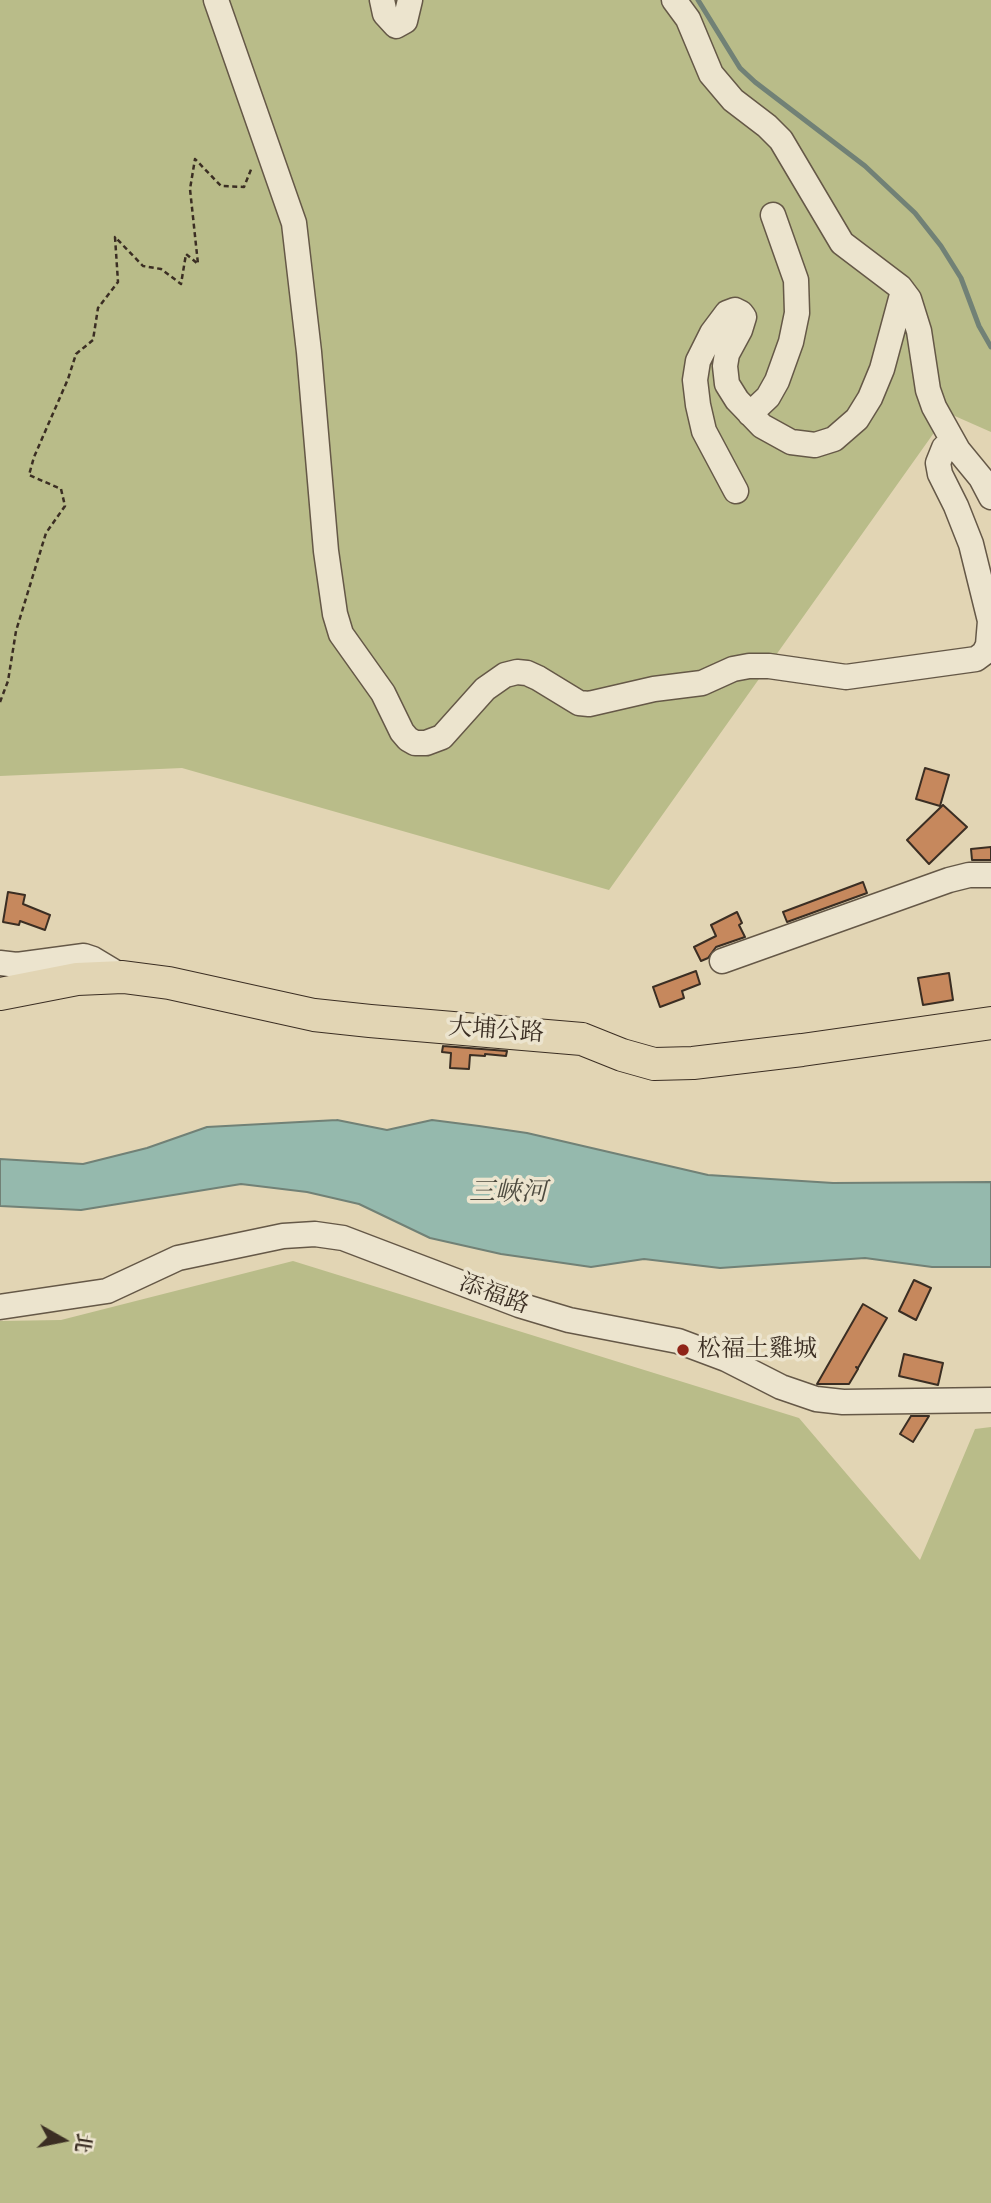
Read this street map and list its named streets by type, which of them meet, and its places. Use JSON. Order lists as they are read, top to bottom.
{
  "streets": {
    "main road": ["大埔公路"],
    "street": ["添福路"]
  },
  "water": ["三峽河"],
  "places": ["松福土雞城"],
  "north": "right"
}
